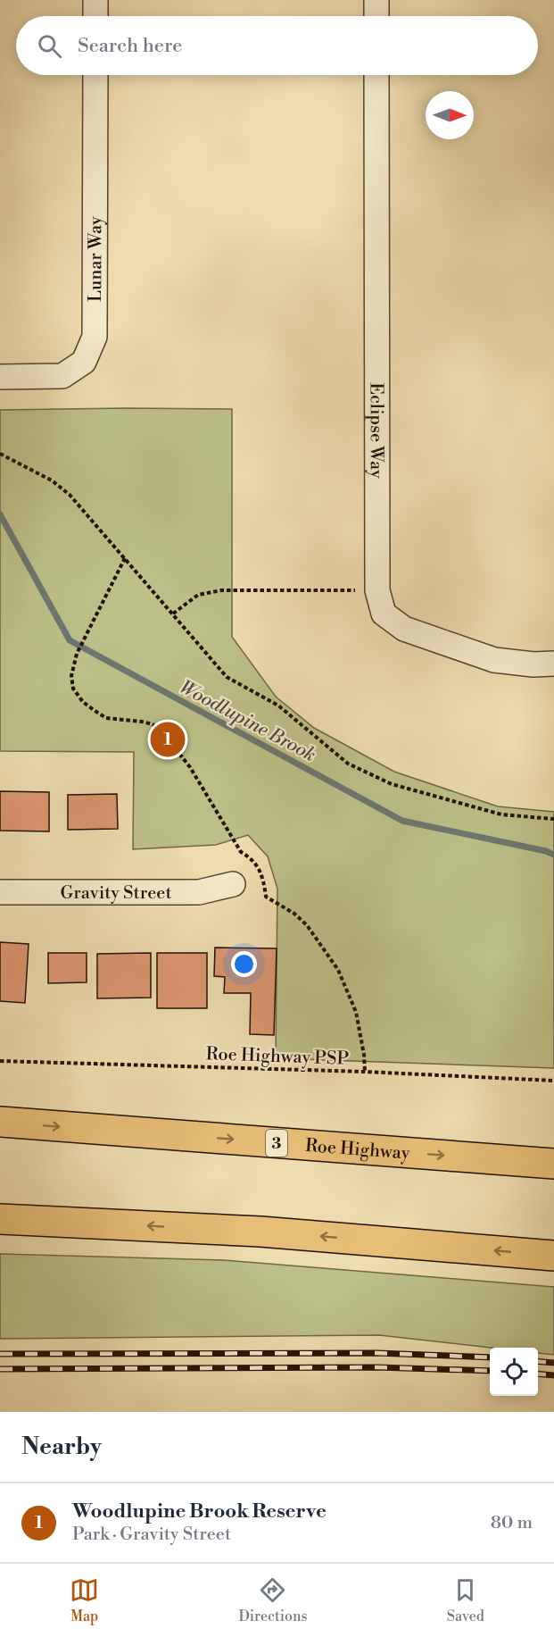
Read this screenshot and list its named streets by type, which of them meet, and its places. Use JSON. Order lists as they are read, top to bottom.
{
  "streets": {
    "highway": ["3", "Roe Highway"],
    "street": ["Lunar Way", "Eclipse Way", "Gravity Street"],
    "path": ["Roe Highway PSP"]
  },
  "water": ["Woodlupine Brook"],
  "north": "right",
  "page": {
    "search": "Search here",
    "pins": "1",
    "heading": "Nearby",
    "list": [
      {
        "mark": "1",
        "name": "Woodlupine Brook Reserve",
        "note": "Park · Gravity Street",
        "value": "80 m"
      }
    ],
    "nav": ["Map", "Directions", "Saved"]
  }
}
